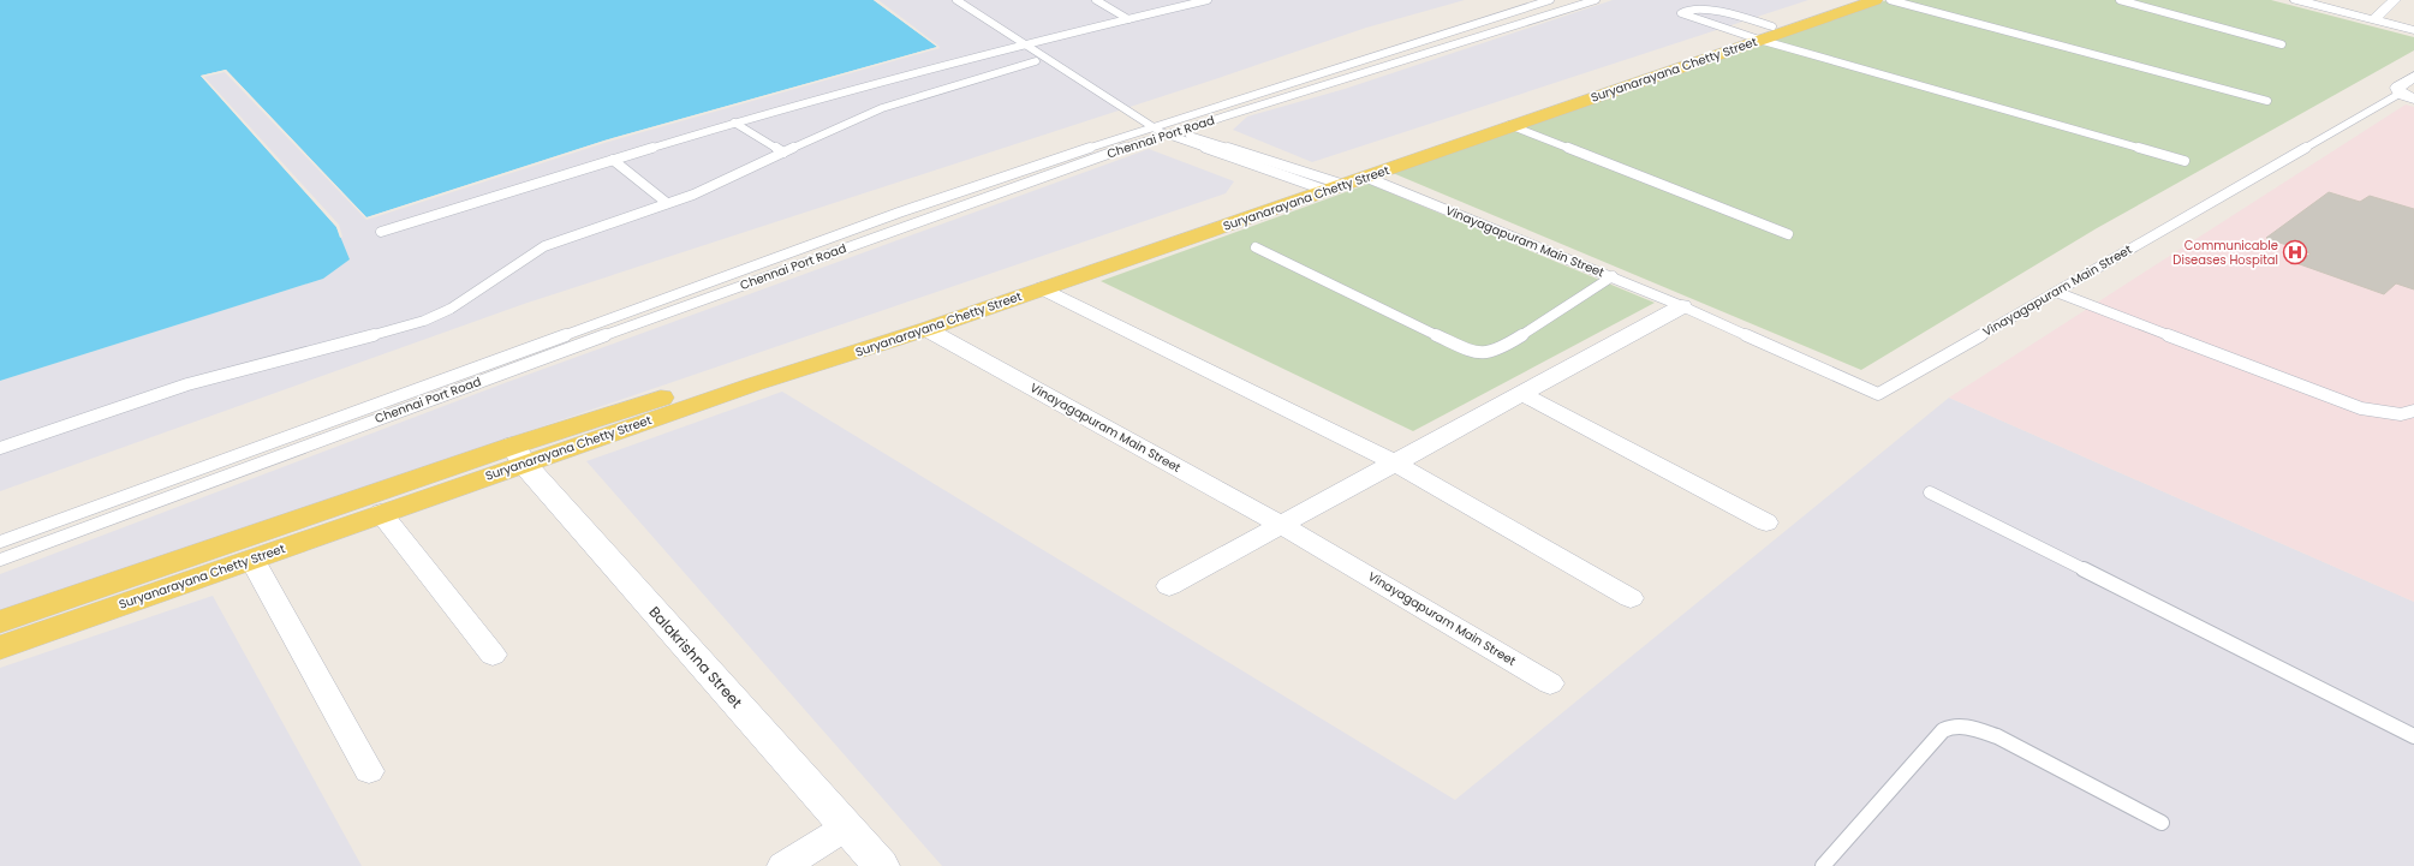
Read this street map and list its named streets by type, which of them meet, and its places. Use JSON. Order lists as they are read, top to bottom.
{
  "streets": {
    "main road": ["Suryanarayana Chetty Street"],
    "street": ["Vinayagapuram Main Street", "Balakrishna Street"],
    "lane": ["Chennai Port Road"]
  },
  "crossings": [
    ["Suryanarayana Chetty Street", "Vinayagapuram Main Street"],
    ["Suryanarayana Chetty Street", "Balakrishna Street"]
  ],
  "places": {
    "hospital": ["Communicable Diseases Hospital"]
  }
}
